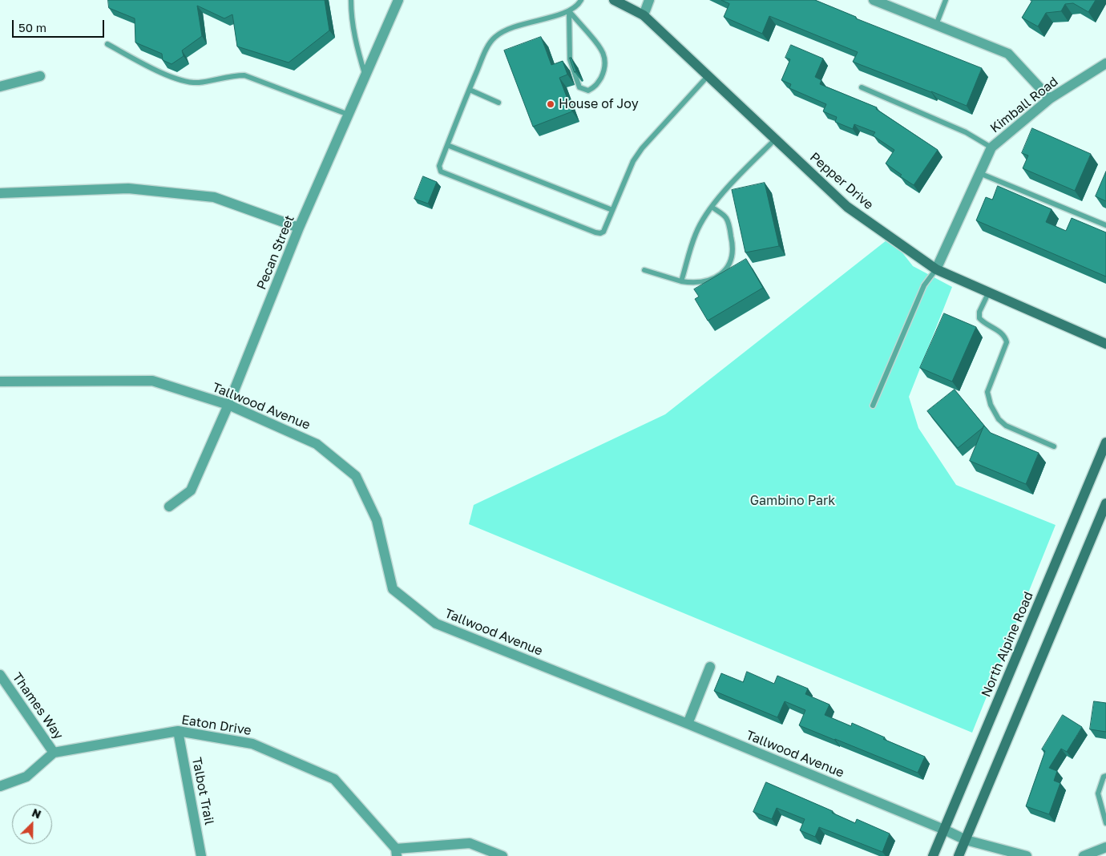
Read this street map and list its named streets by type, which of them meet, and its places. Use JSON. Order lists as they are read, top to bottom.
{
  "streets": {
    "main road": ["Pepper Drive", "North Alpine Road"],
    "street": [
      "Kimball Road",
      "Pecan Street",
      "Tallwood Avenue",
      "Thames Way",
      "Eaton Drive",
      "Talbot Trail"
    ]
  },
  "crossings": [
    ["Kimball Road", "Pepper Drive"],
    ["Pecan Street", "Tallwood Avenue"],
    ["Tallwood Avenue", "North Alpine Road"],
    ["Thames Way", "Eaton Drive"],
    ["Eaton Drive", "Talbot Trail"]
  ],
  "parks": ["Gambino Park"],
  "places": ["House of Joy"],
  "scale_bar": "50 m",
  "north": "top right"
}
